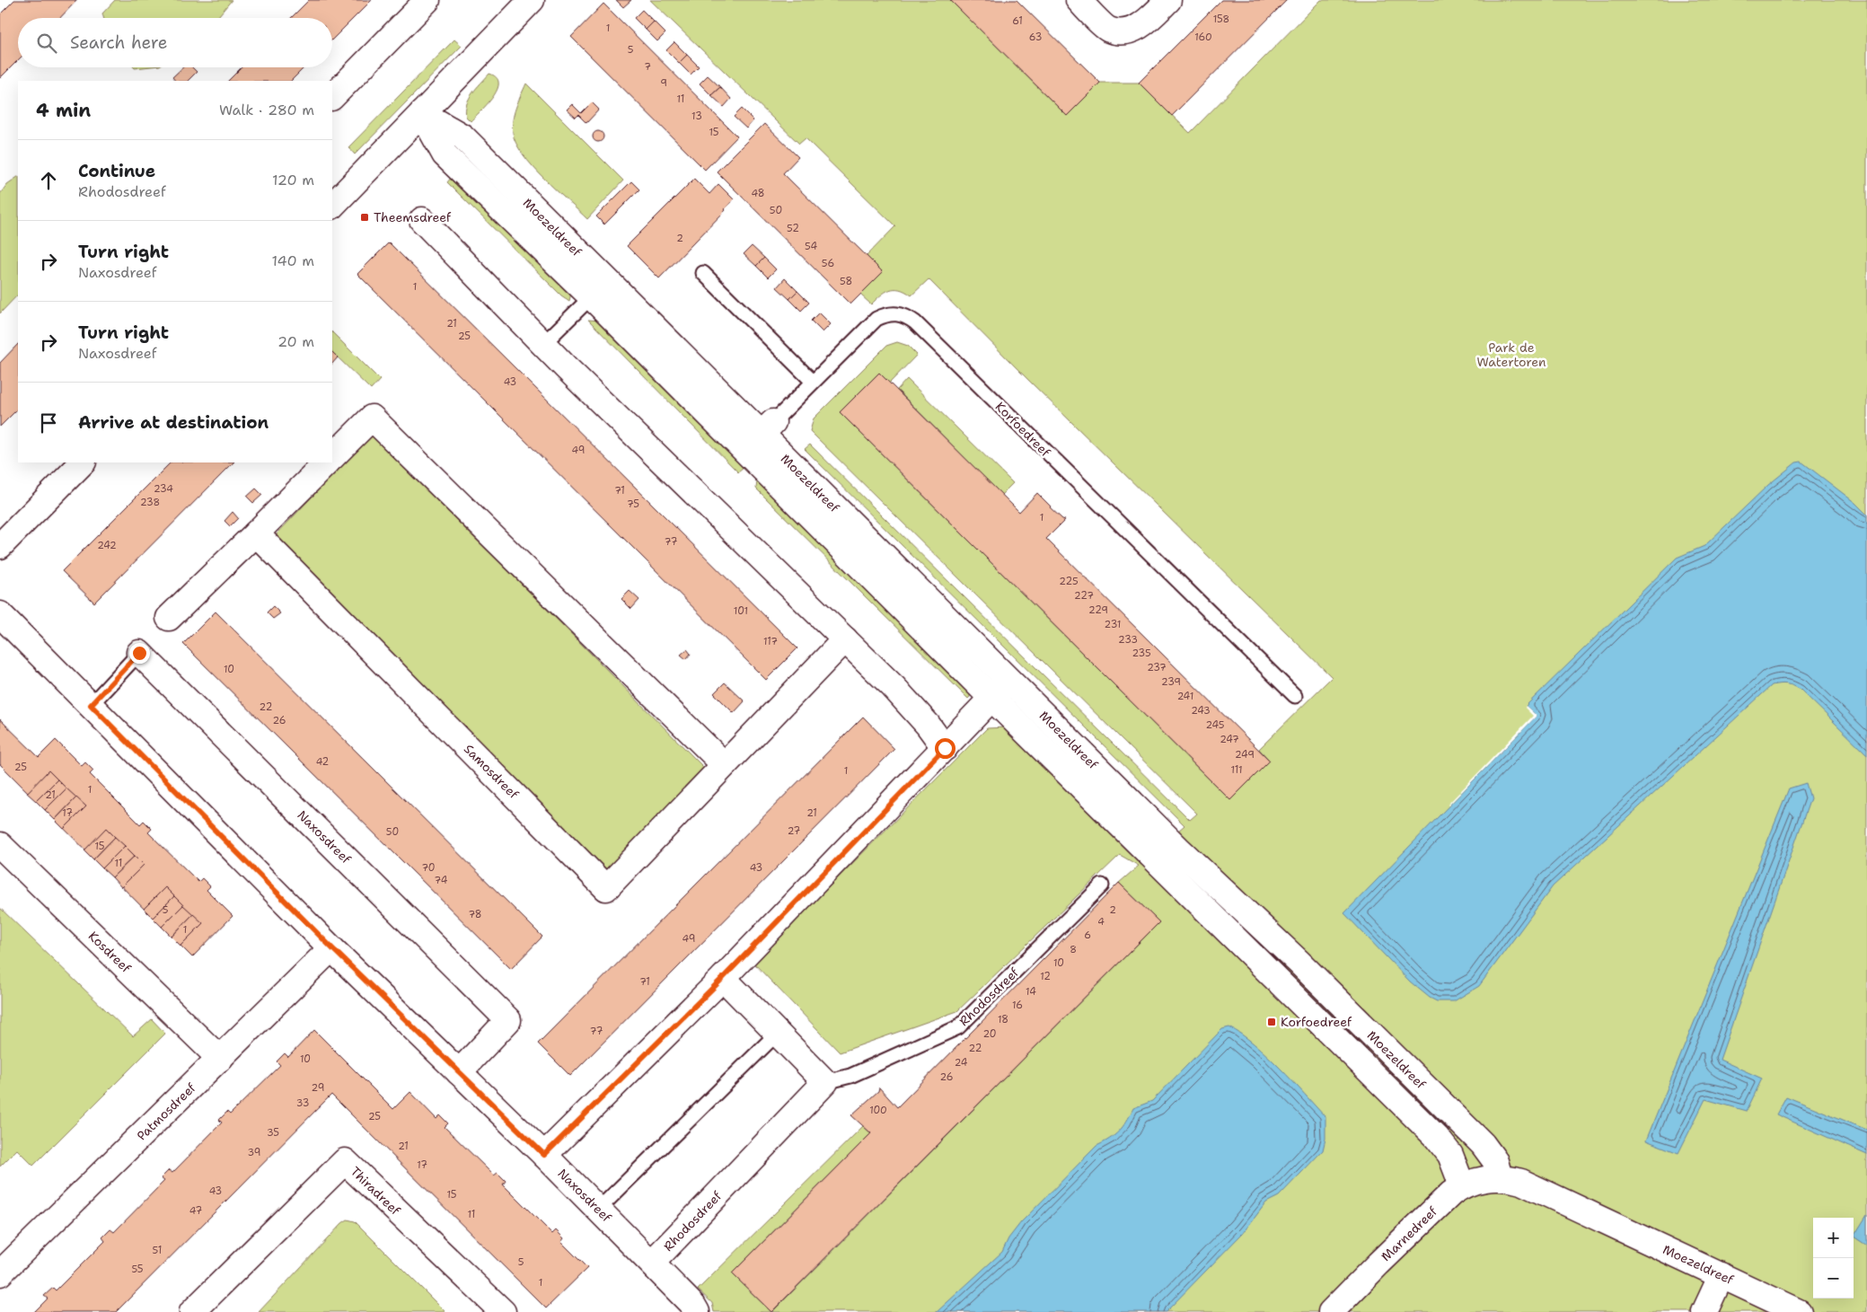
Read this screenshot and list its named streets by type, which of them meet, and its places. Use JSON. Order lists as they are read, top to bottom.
{
  "streets": {
    "street": [
      "Moezeldreef",
      "Samosdreef",
      "Naxosdreef",
      "Kosdreef",
      "Rhodosdreef",
      "Patmosdreef",
      "Thiradreef",
      "Marnedreef"
    ],
    "lane": ["Korfoedreef"]
  },
  "crossings": [
    ["Moezeldreef", "Korfoedreef"],
    ["Moezeldreef", "Marnedreef"],
    ["Naxosdreef", "Rhodosdreef"],
    ["Naxosdreef", "Patmosdreef"],
    ["Kosdreef", "Patmosdreef"]
  ],
  "parks": ["Park de Watertoren"],
  "places": {
    "transit": ["Theemsdreef", "Korfoedreef"]
  },
  "house_numbers": [
    "158",
    "61",
    "1",
    "63",
    "160",
    "5",
    "7",
    "9",
    "11",
    "13",
    "15",
    "48",
    "50",
    "52",
    "2",
    "54",
    "56",
    "58",
    "1",
    "21",
    "25",
    "43",
    "49",
    "234",
    "71",
    "238",
    "75",
    "1",
    "77",
    "242",
    "225",
    "227",
    "229",
    "101",
    "231",
    "233",
    "117",
    "235",
    "237",
    "10",
    "239",
    "241",
    "22",
    "243",
    "26",
    "245",
    "247",
    "249",
    "42",
    "25",
    "111",
    "1",
    "1",
    "21",
    "17",
    "21",
    "27",
    "50",
    "15",
    "11",
    "70",
    "43",
    "74",
    "5",
    "2",
    "78",
    "4",
    "1",
    "6",
    "49",
    "8",
    "10",
    "12",
    "71",
    "14",
    "16",
    "18",
    "77",
    "20",
    "22",
    "10",
    "24",
    "26",
    "29",
    "33",
    "100",
    "25",
    "35",
    "21",
    "39",
    "17",
    "43",
    "15",
    "47",
    "11",
    "51",
    "5",
    "55",
    "1"
  ],
  "page": {
    "search": "Search here",
    "heading": ["4 min", "Walk · 280 m"],
    "list": [
      ["Continue", "Rhodosdreef", "120 m"],
      ["Turn right", "Naxosdreef", "140 m"],
      ["Turn right", "Naxosdreef", "20 m"],
      "Arrive at destination"
    ],
    "map_buttons": ["+", "−"]
  }
}
